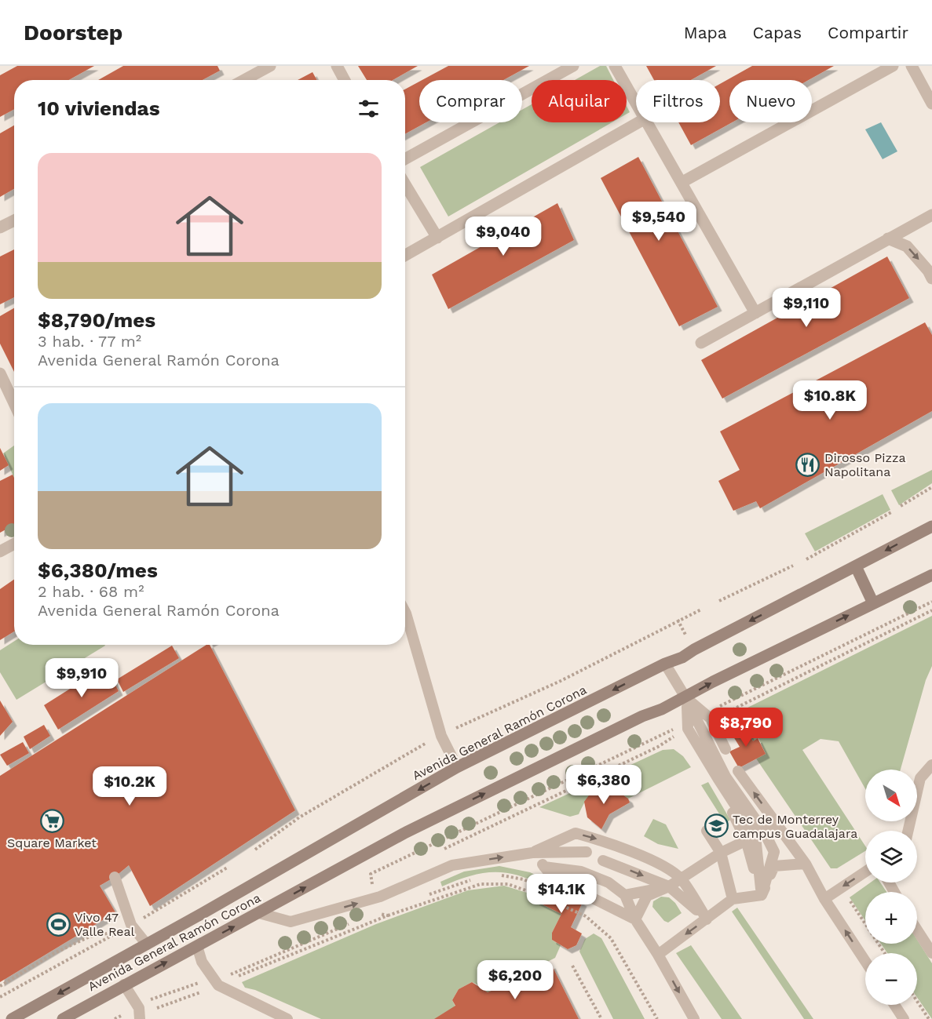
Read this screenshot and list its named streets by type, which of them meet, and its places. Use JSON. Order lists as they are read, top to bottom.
{
  "streets": {
    "main road": ["Avenida General Ramón Corona"]
  },
  "places": {
    "restaurant": ["Dirosso Pizza Napolitana"],
    "supermarket": ["Square Market"],
    "school or university": ["Tec de Monterrey campus Guadalajara"],
    "sports": ["Vivo 47 Valle Real"]
  },
  "north": "bottom right",
  "page": {
    "header": "Doorstep",
    "nav": ["Mapa", "Capas", "Compartir"],
    "chip": [
      "Comprar",
      "Alquilar",
      "Filtros",
      "Nuevo"
    ],
    "heading": "10 viviendas",
    "list": [
      {
        "name": "$8,790/mes",
        "note": "3 hab. · 77 m² · Avenida General Ramón Corona"
      },
      {
        "name": "$6,380/mes",
        "note": "2 hab. · 68 m² · Avenida General Ramón Corona"
      }
    ],
    "price": [
      "$9,540",
      "$9,040",
      "$9,110",
      "$10.8K",
      "$9,910",
      "$8,790",
      "$6,380",
      "$10.2K",
      "$14.1K",
      "$6,200"
    ],
    "map_buttons": ["+", "−"]
  }
}
